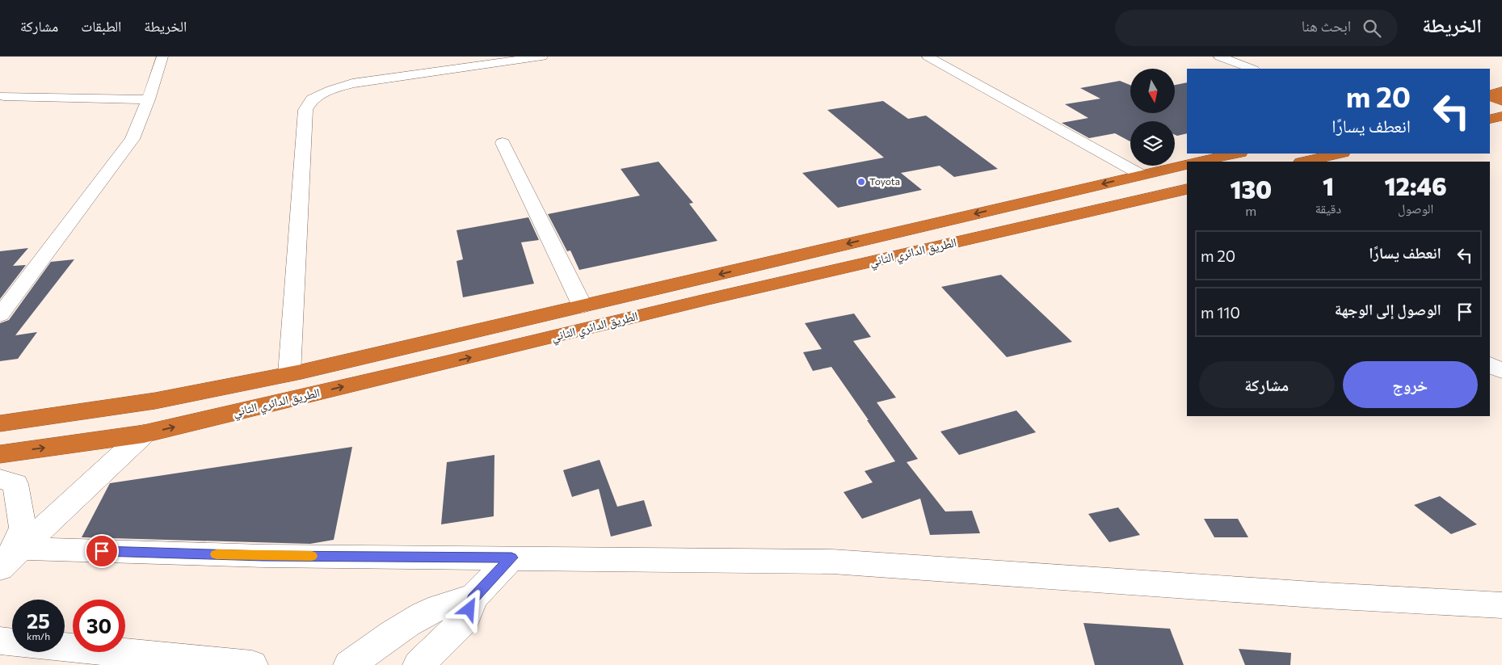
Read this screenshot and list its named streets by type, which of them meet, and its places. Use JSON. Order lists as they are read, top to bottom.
{
  "streets": {
    "highway": ["الطريق الدائري الثاني"]
  },
  "places": ["Toyota"],
  "north": "bottom",
  "page": {
    "header": "الخريطة",
    "search": "ابحث هنا",
    "nav": ["الخريطة", "الطبقات", "مشاركة"],
    "turn": ["20 m", "انعطف يسارًا"],
    "eta": [
      "12:46",
      "الوصول",
      "1",
      "دقيقة",
      "130",
      "m"
    ],
    "list": [
      {
        "name": "انعطف يسارًا",
        "value": "20 m"
      },
      {
        "name": "الوصول إلى الوجهة",
        "value": "110 m"
      }
    ],
    "buttons": ["خروج", "مشاركة"],
    "speed": "25 km/h",
    "limit": "30"
  }
}
